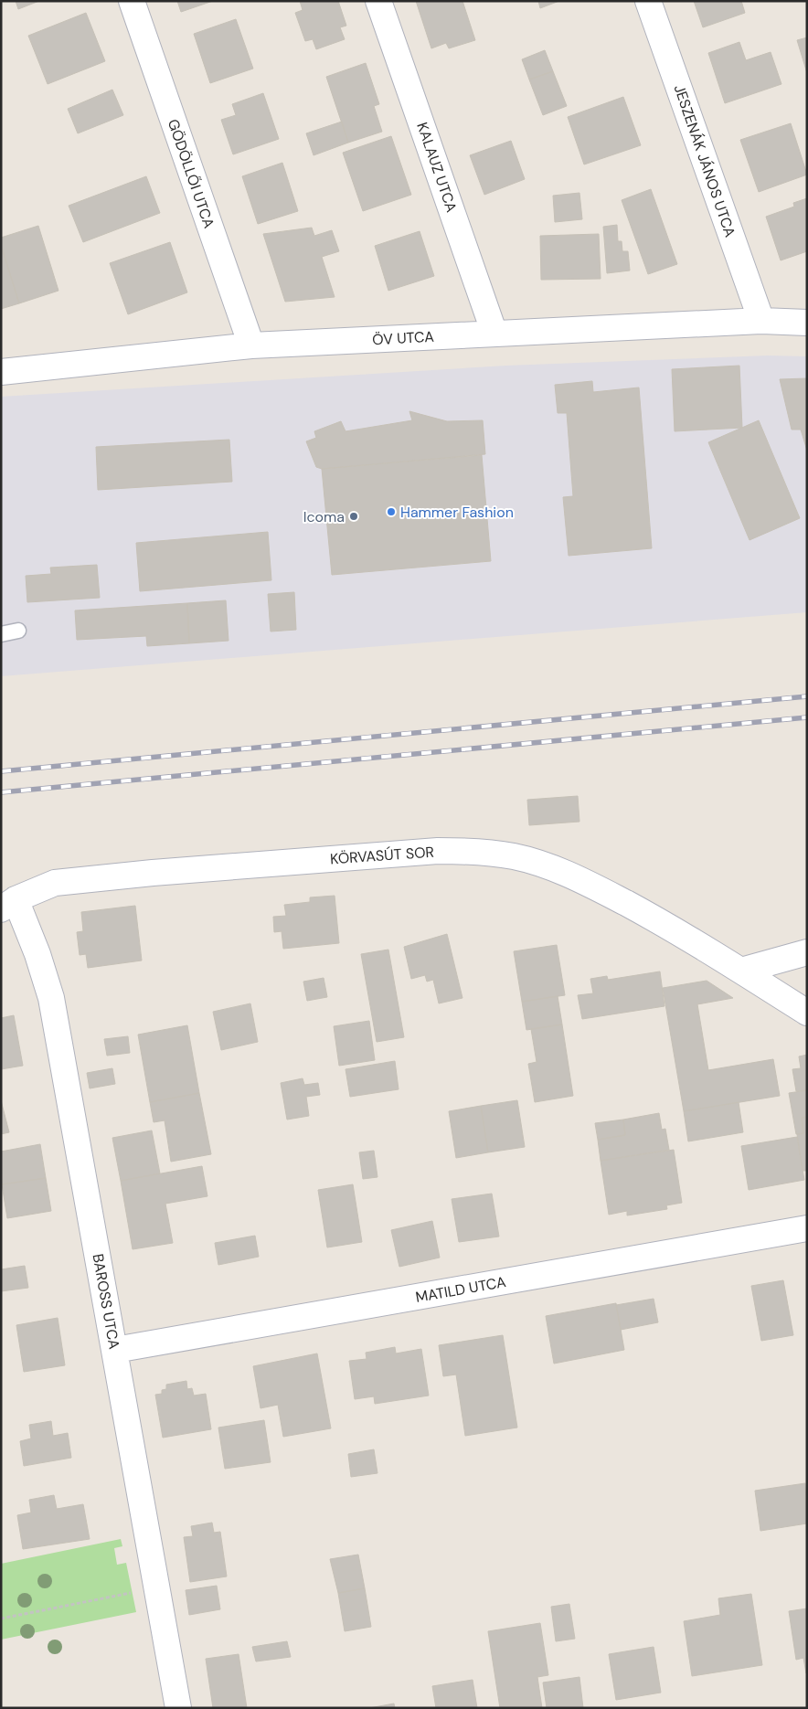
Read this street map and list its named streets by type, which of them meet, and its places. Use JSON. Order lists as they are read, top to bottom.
{
  "streets": {
    "street": [
      "JESZENÁK JÁNOS UTCA",
      "KALAUZ UTCA",
      "GÖDÖLLŐI UTCA",
      "ÖV UTCA",
      "KÖRVASÚT SOR",
      "MATILD UTCA",
      "BAROSS UTCA"
    ]
  },
  "crossings": [
    ["JESZENÁK JÁNOS UTCA", "ÖV UTCA"],
    ["KALAUZ UTCA", "ÖV UTCA"],
    ["GÖDÖLLŐI UTCA", "ÖV UTCA"],
    ["KÖRVASÚT SOR", "BAROSS UTCA"],
    ["MATILD UTCA", "BAROSS UTCA"]
  ],
  "places": ["Hammer Fashion", "Icoma"]
}
